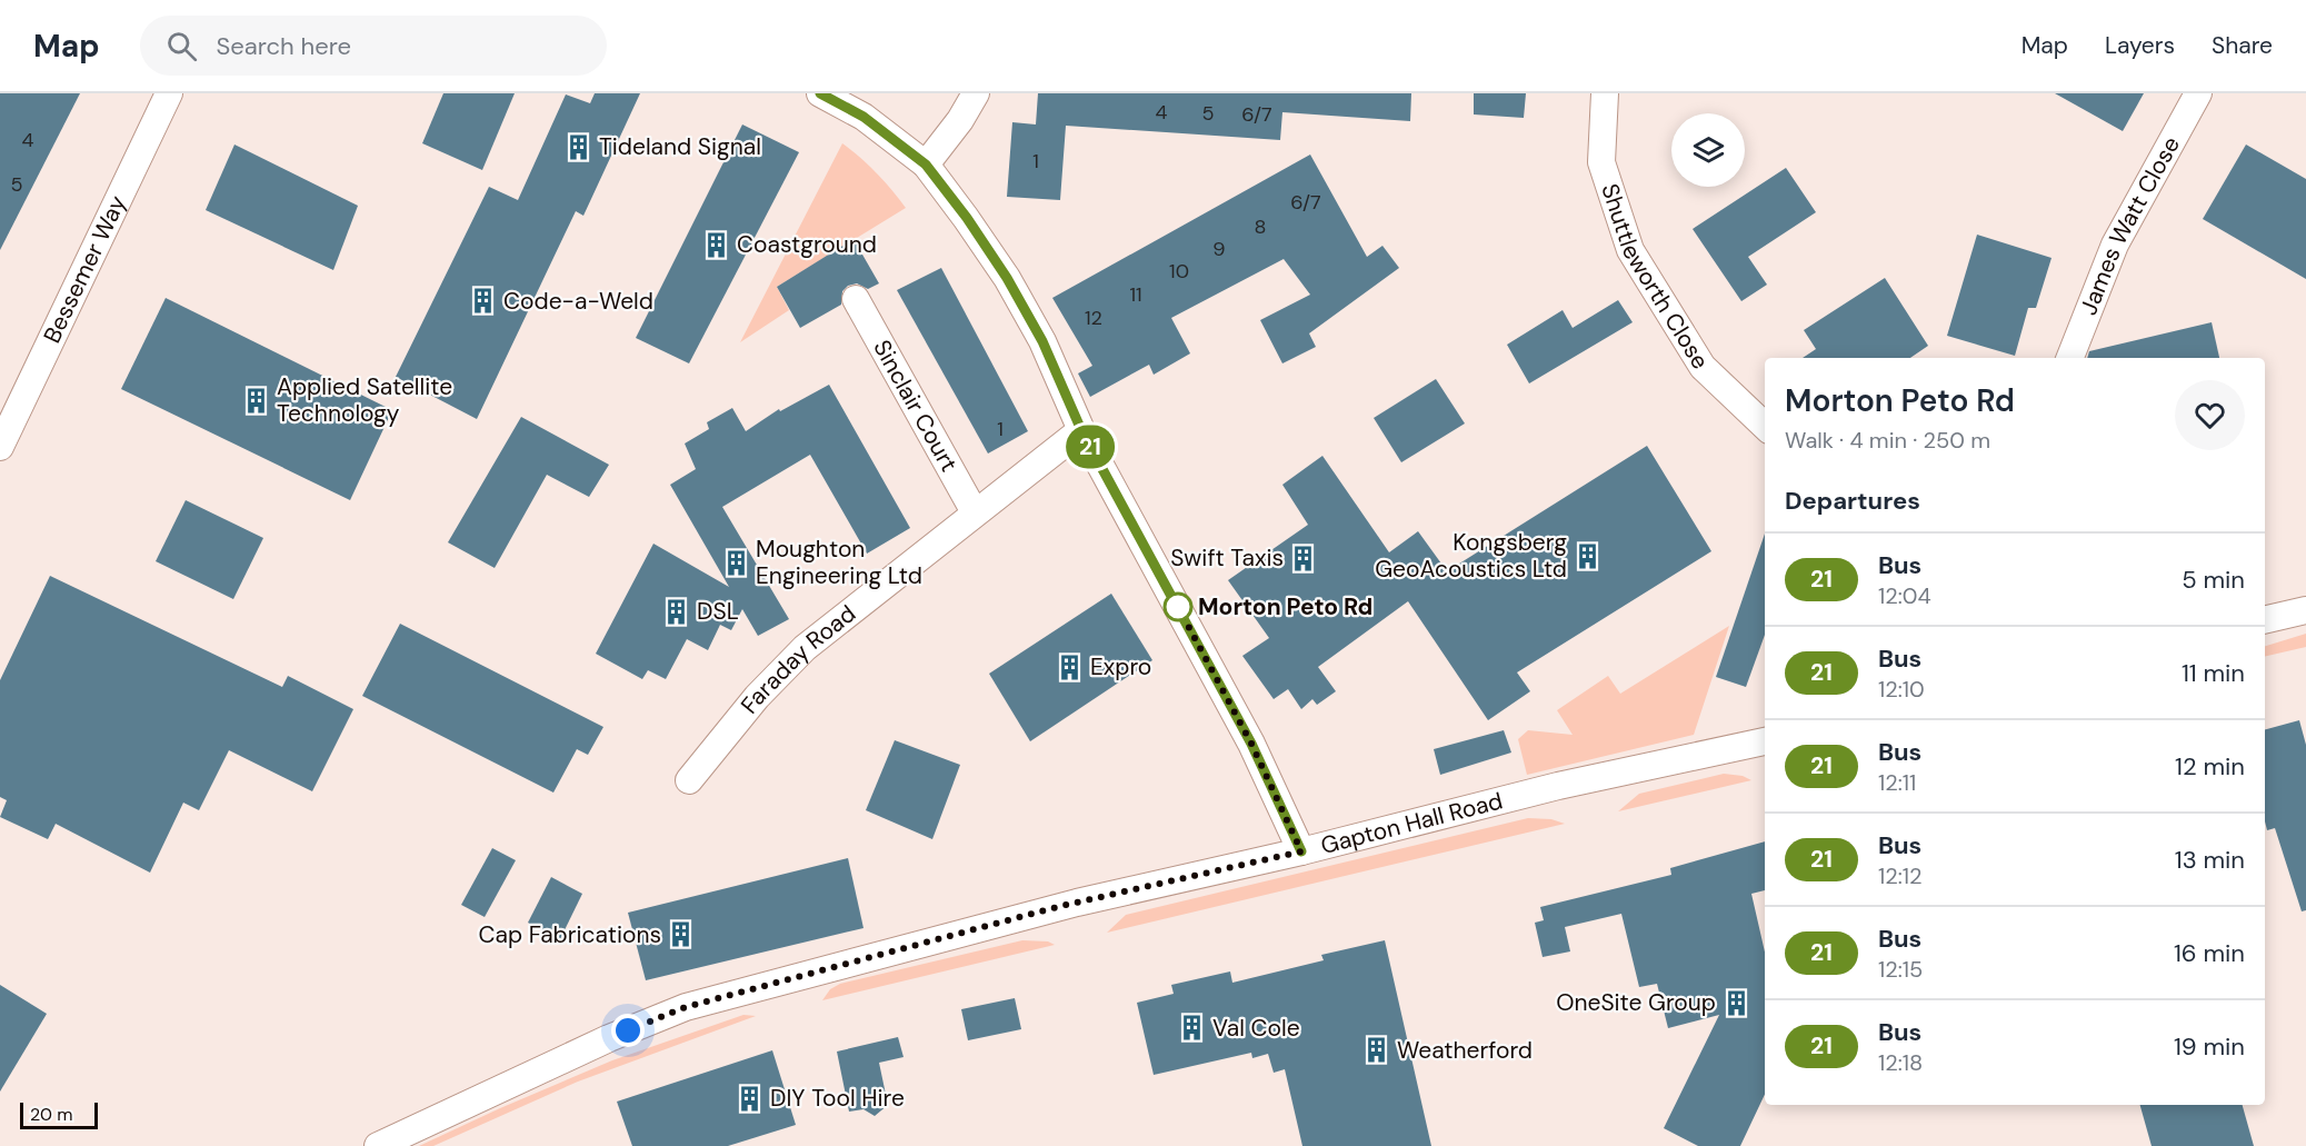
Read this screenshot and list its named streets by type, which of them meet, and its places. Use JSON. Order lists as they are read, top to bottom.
{
  "streets": {
    "street": [
      "James Watt Close",
      "Bessemer Way",
      "Shuttleworth Close",
      "Sinclair Court",
      "Faraday Road",
      "Gapton Hall Road"
    ]
  },
  "crossings": [
    ["Sinclair Court", "Faraday Road"]
  ],
  "places": {
    "building": [
      "Tideland Signal",
      "Coastground",
      "Code-a-Weld",
      "Applied Satellite Technology",
      "Kongsberg GeoAcoustics Ltd",
      "Swift Taxis",
      "Moughton Engineering Ltd",
      "DSL",
      "Expro",
      "Cap Fabrications",
      "OneSite Group",
      "Val Cole",
      "Weatherford",
      "DIY Tool Hire"
    ],
    "other": ["Morton Peto Rd"]
  },
  "lines": ["bus line 21"],
  "house_numbers": [
    "4",
    "5",
    "6/7",
    "4",
    "1",
    "5",
    "6/7",
    "8",
    "9",
    "10",
    "11",
    "12",
    "1"
  ],
  "scale_bar": "20 m",
  "page": {
    "header": "Map",
    "search": "Search here",
    "nav": ["Map", "Layers", "Share"],
    "on_map": "21",
    "heading": [
      ["Morton Peto Rd", "Walk · 4 min · 250 m"],
      "Departures"
    ],
    "list": [
      {
        "mark": "21",
        "name": "Bus",
        "note": "12:04",
        "value": "5 min"
      },
      {
        "mark": "21",
        "name": "Bus",
        "note": "12:10",
        "value": "11 min"
      },
      {
        "mark": "21",
        "name": "Bus",
        "note": "12:11",
        "value": "12 min"
      },
      {
        "mark": "21",
        "name": "Bus",
        "note": "12:12",
        "value": "13 min"
      },
      {
        "mark": "21",
        "name": "Bus",
        "note": "12:15",
        "value": "16 min"
      },
      {
        "mark": "21",
        "name": "Bus",
        "note": "12:18",
        "value": "19 min"
      }
    ],
    "scale": "20 m"
  }
}
